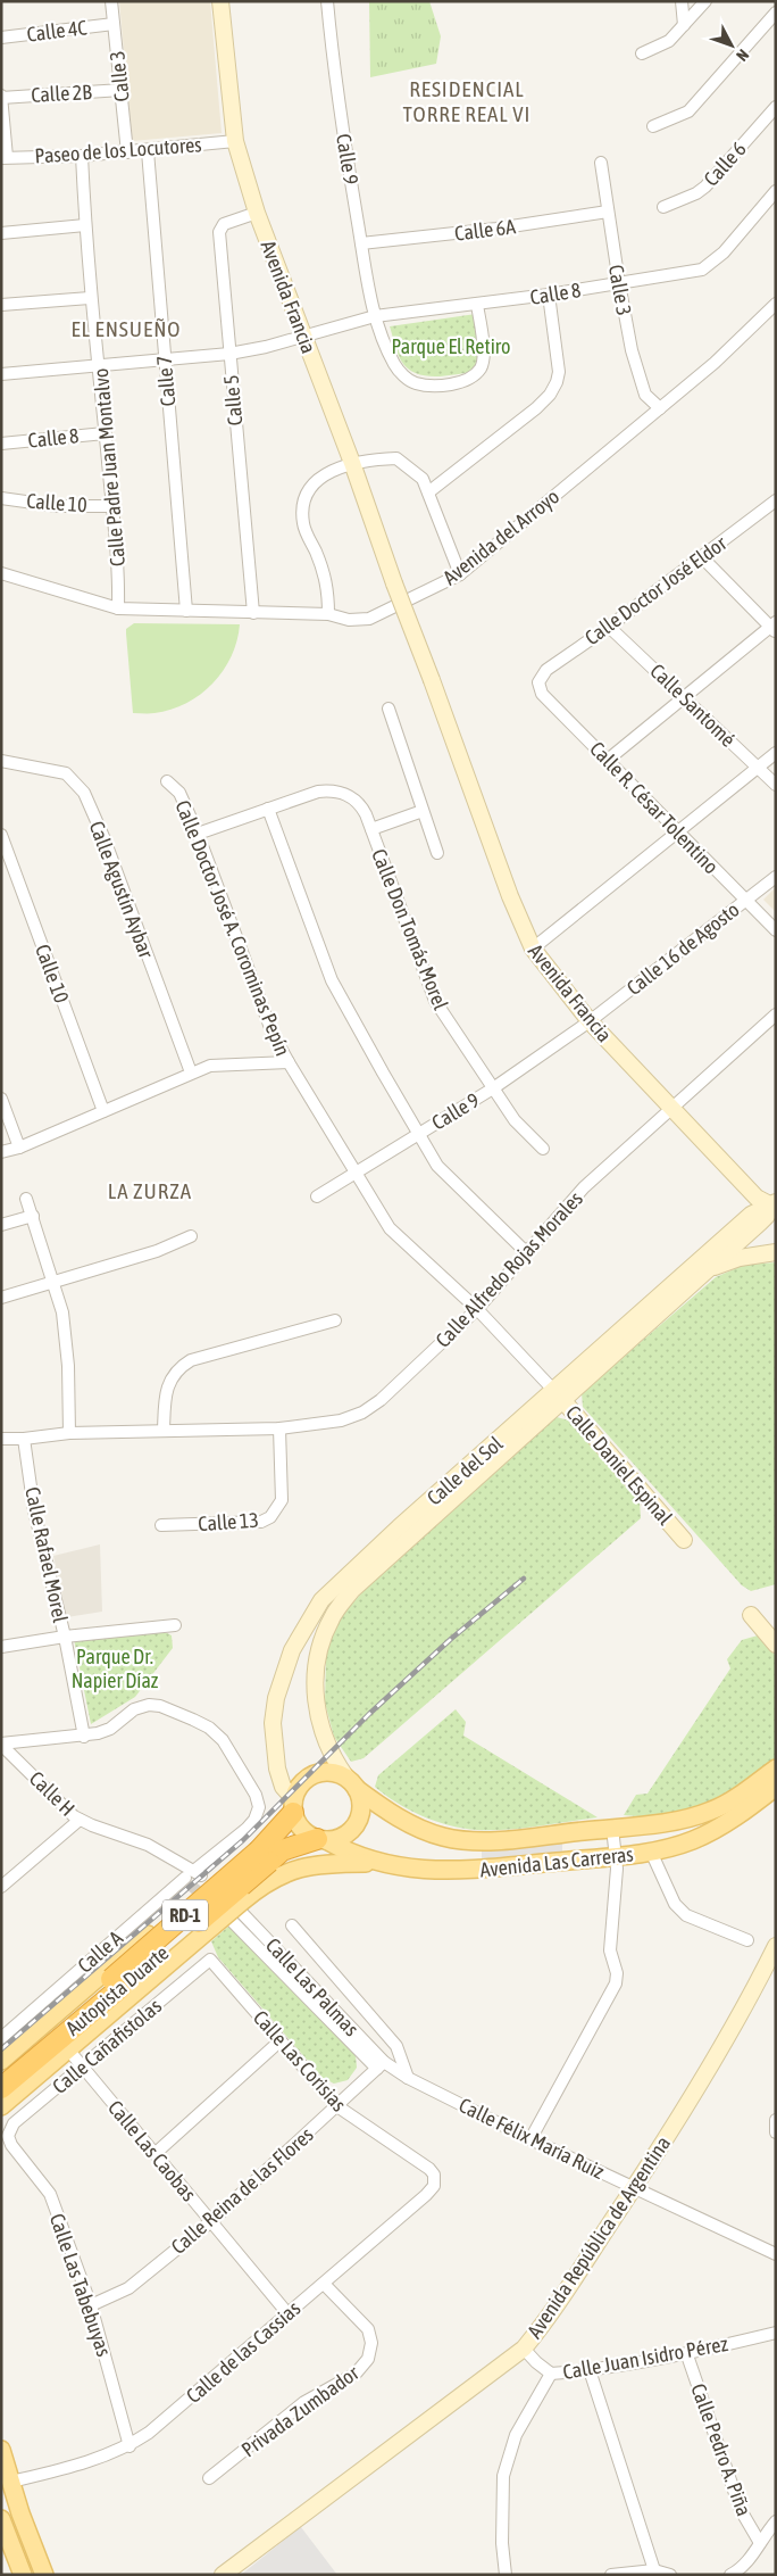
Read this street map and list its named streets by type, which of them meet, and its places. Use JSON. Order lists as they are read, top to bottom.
{
  "streets": {
    "highway": ["RD-1", "Autopista Duarte"],
    "main road": [
      "Avenida Francia",
      "Calle Daniel Espinal",
      "Calle del Sol",
      "Avenida Las Carreras",
      "Avenida República de Argentina"
    ],
    "street": [
      "Calle 4C",
      "Calle 3",
      "Calle 2B",
      "Paseo de los Locutores",
      "Calle 9",
      "Calle 6",
      "Calle 6A",
      "Calle 8",
      "Calle 7",
      "Calle 5",
      "Calle Padre Juan Montalvo",
      "Calle 10",
      "Avenida del Arroyo",
      "Calle Doctor José Eldor",
      "Calle Santomé",
      "Calle R. César Tolentino",
      "Calle Agustín Aybar",
      "Calle Doctor José A. Corominas Pepín",
      "Calle Don Tomás Morel",
      "Calle 16 de Agosto",
      "Calle Alfredo Rojas Morales",
      "Calle 13",
      "Calle Rafael Morel",
      "Calle H",
      "Calle Las Palmas",
      "Calle Cañafistolas",
      "Calle Las Corisias",
      "Calle Félix María Ruiz",
      "Calle Las Caobas",
      "Calle Reina de las Flores",
      "Calle Las Tabebuyas",
      "Calle de las Cassias",
      "Calle Juan Isidro Pérez",
      "Privada Zumbador",
      "Calle Pedro A. Piña"
    ]
  },
  "crossings": [
    ["Calle 4C", "Calle 3"],
    ["Calle 3", "Calle 2B"],
    ["Calle 3", "Paseo de los Locutores"],
    ["Calle 3", "Calle 6A"],
    ["Calle 3", "Calle 8"],
    ["Calle 3", "Avenida del Arroyo"],
    ["Paseo de los Locutores", "Avenida Francia"],
    ["Paseo de los Locutores", "Calle 7"],
    ["Paseo de los Locutores", "Calle Padre Juan Montalvo"],
    ["Calle 9", "Calle 6A"],
    ["Calle 9", "Calle 8"],
    ["Calle 9", "Avenida Francia"],
    ["Calle 9", "Calle Doctor José A. Corominas Pepín"],
    ["Calle 9", "Calle Don Tomás Morel"],
    ["Calle 9", "Calle 16 de Agosto"],
    ["Calle 8", "Avenida Francia"],
    ["Calle 8", "Calle Padre Juan Montalvo"],
    ["Avenida Francia", "Calle 5"],
    ["Avenida Francia", "Avenida del Arroyo"],
    ["Avenida Francia", "Calle 16 de Agosto"],
    ["Avenida Francia", "Calle Alfredo Rojas Morales"],
    ["Avenida Francia", "Calle del Sol"],
    ["Calle 7", "Avenida del Arroyo"],
    ["Calle 5", "Avenida del Arroyo"],
    ["Calle Padre Juan Montalvo", "Calle 10"],
    ["Calle Padre Juan Montalvo", "Avenida del Arroyo"],
    ["Calle Doctor José Eldor", "Calle Santomé"],
    ["Calle Doctor José Eldor", "Calle R. César Tolentino"],
    ["Calle R. César Tolentino", "Calle 16 de Agosto"],
    ["Calle Doctor José A. Corominas Pepín", "Calle Alfredo Rojas Morales"],
    ["Calle Doctor José A. Corominas Pepín", "Calle Daniel Espinal"],
    ["Calle Doctor José A. Corominas Pepín", "Calle del Sol"],
    ["Calle Alfredo Rojas Morales", "Calle 13"],
    ["Calle Alfredo Rojas Morales", "Calle Rafael Morel"],
    ["Calle Daniel Espinal", "Calle del Sol"],
    ["Calle del Sol", "Avenida Las Carreras"],
    ["Calle del Sol", "Autopista Duarte"],
    ["Avenida Las Carreras", "Autopista Duarte"],
    ["Calle Las Palmas", "Calle Félix María Ruiz"],
    ["Calle Las Palmas", "Calle Reina de las Flores"],
    ["Calle Cañafistolas", "Calle Las Corisias"],
    ["Calle Cañafistolas", "Calle Las Caobas"],
    ["Calle Cañafistolas", "Calle Las Tabebuyas"],
    ["Calle Las Corisias", "Calle Reina de las Flores"],
    ["Calle Las Corisias", "Calle de las Cassias"],
    ["Calle Félix María Ruiz", "Calle Reina de las Flores"],
    ["Calle Félix María Ruiz", "Avenida República de Argentina"],
    ["Calle Las Caobas", "Calle Reina de las Flores"],
    ["Calle Las Caobas", "Calle de las Cassias"],
    ["Calle Reina de las Flores", "Calle Las Tabebuyas"],
    ["Avenida República de Argentina", "Calle Juan Isidro Pérez"],
    ["Calle Las Tabebuyas", "Calle de las Cassias"],
    ["Calle de las Cassias", "Privada Zumbador"],
    ["Calle Juan Isidro Pérez", "Calle Pedro A. Piña"]
  ],
  "districts": ["RESIDENCIAL TORRE REAL VI", "EL ENSUEÑO", "LA ZURZA"],
  "parks": ["Parque El Retiro", "Parque Dr. Napier Díaz"],
  "north": "bottom right"
}
